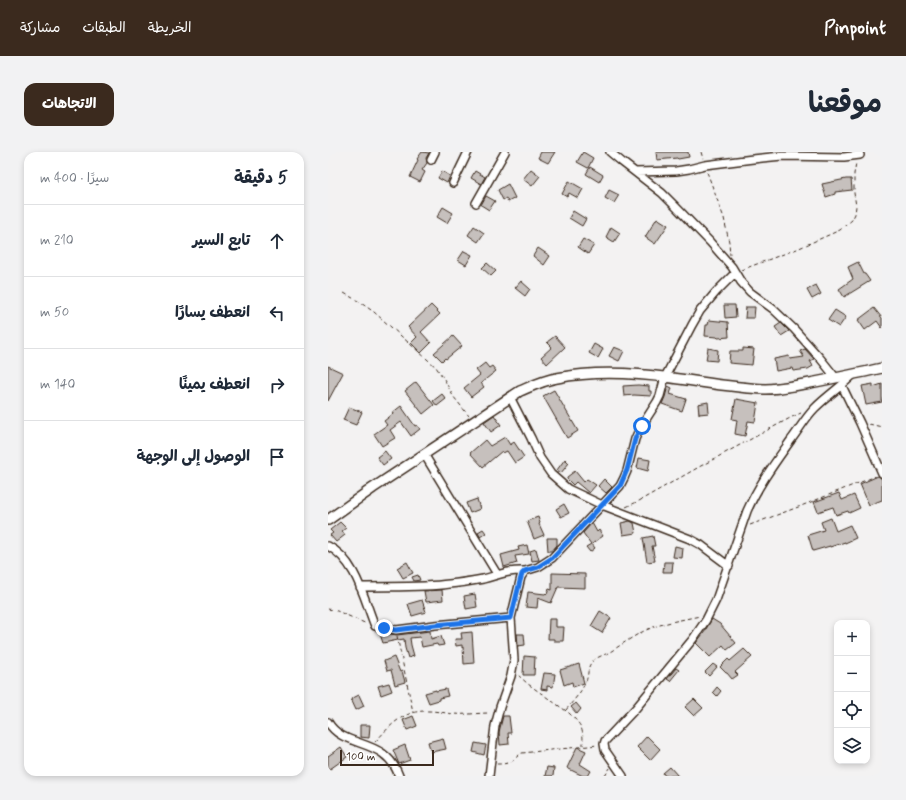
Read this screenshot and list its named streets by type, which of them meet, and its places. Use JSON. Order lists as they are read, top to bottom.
{
  "scale_bar": "100 m",
  "page": {
    "header": "Pinpoint",
    "nav": ["الخريطة", "الطبقات", "مشاركة"],
    "title": "موقعنا",
    "buttons": "الاتجاهات",
    "heading": ["5 دقيقة", "سيرًا · 400 m"],
    "list": [
      ["تابع السير", "210 m"],
      ["انعطف يسارًا", "50 m"],
      ["انعطف يمينًا", "140 m"],
      "الوصول إلى الوجهة"
    ],
    "map_buttons": ["+", "−"],
    "scale": "100 m"
  }
}
